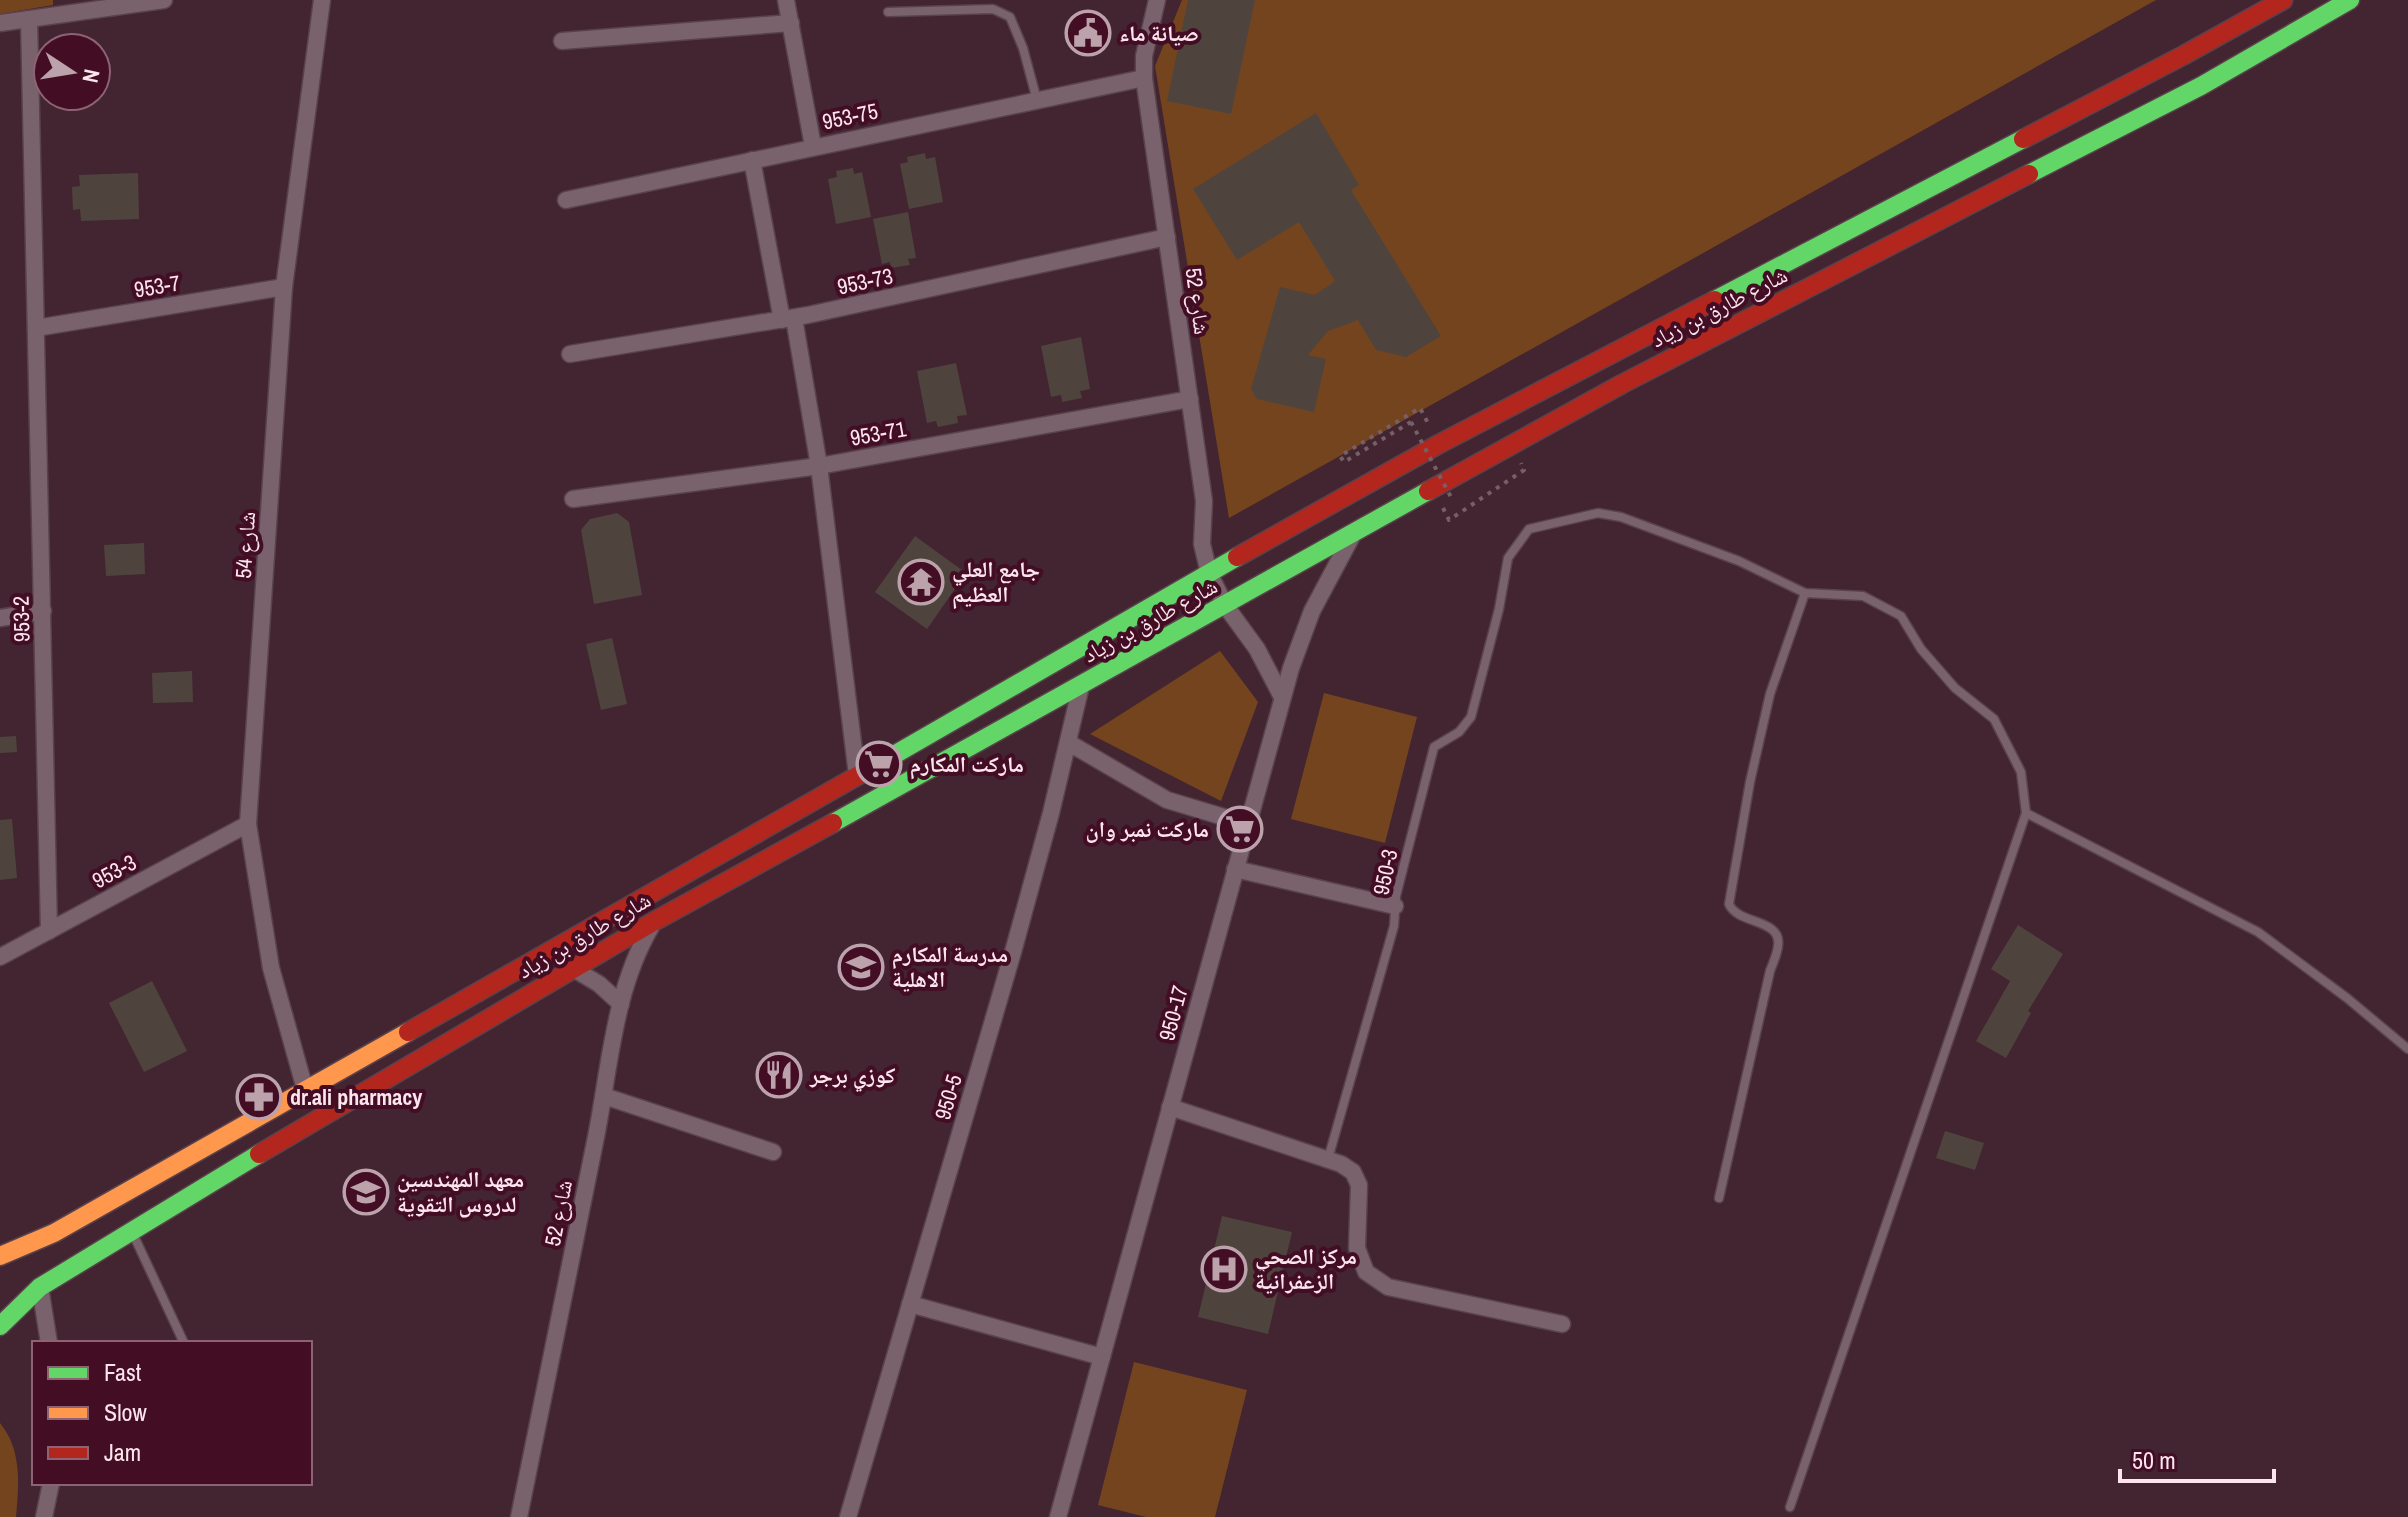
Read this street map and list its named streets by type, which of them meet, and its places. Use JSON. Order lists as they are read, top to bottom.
{
  "streets": {
    "main road": ["شارع طارق بن زياد"],
    "street": [
      "953-75",
      "953-73",
      "953-7",
      "شارع 52",
      "953-71",
      "شارع 54",
      "953-2",
      "953-3",
      "950-17",
      "950-5"
    ],
    "lane": ["950-3"]
  },
  "crossings": [
    ["953-75", "شارع 52"],
    ["953-73", "شارع 52"],
    ["953-7", "شارع 54"],
    ["953-7", "953-2"],
    ["شارع 52", "شارع طارق بن زياد"],
    ["شارع 52", "953-71"],
    ["شارع 52", "950-17"],
    ["شارع طارق بن زياد", "شارع 54"],
    ["شارع طارق بن زياد", "950-17"],
    ["شارع طارق بن زياد", "950-5"],
    ["شارع 54", "953-3"],
    ["953-2", "953-3"]
  ],
  "places": {
    "public building": ["صيانة ماء"],
    "temple": ["جامع العلي العظيم"],
    "supermarket": ["ماركت المكارم", "ماركت نمبر وان"],
    "school or university": ["مدرسة المكارم الاهلية", "معهد المهندسين لدروس التقوية"],
    "restaurant": ["كوزي برجر"],
    "pharmacy": ["dr.ali pharmacy"],
    "hospital": ["مركز الصحي الزعفرانية"]
  },
  "legend": ["Fast", "Slow", "Jam"],
  "scale_bar": "50 m",
  "north": "right"
}
